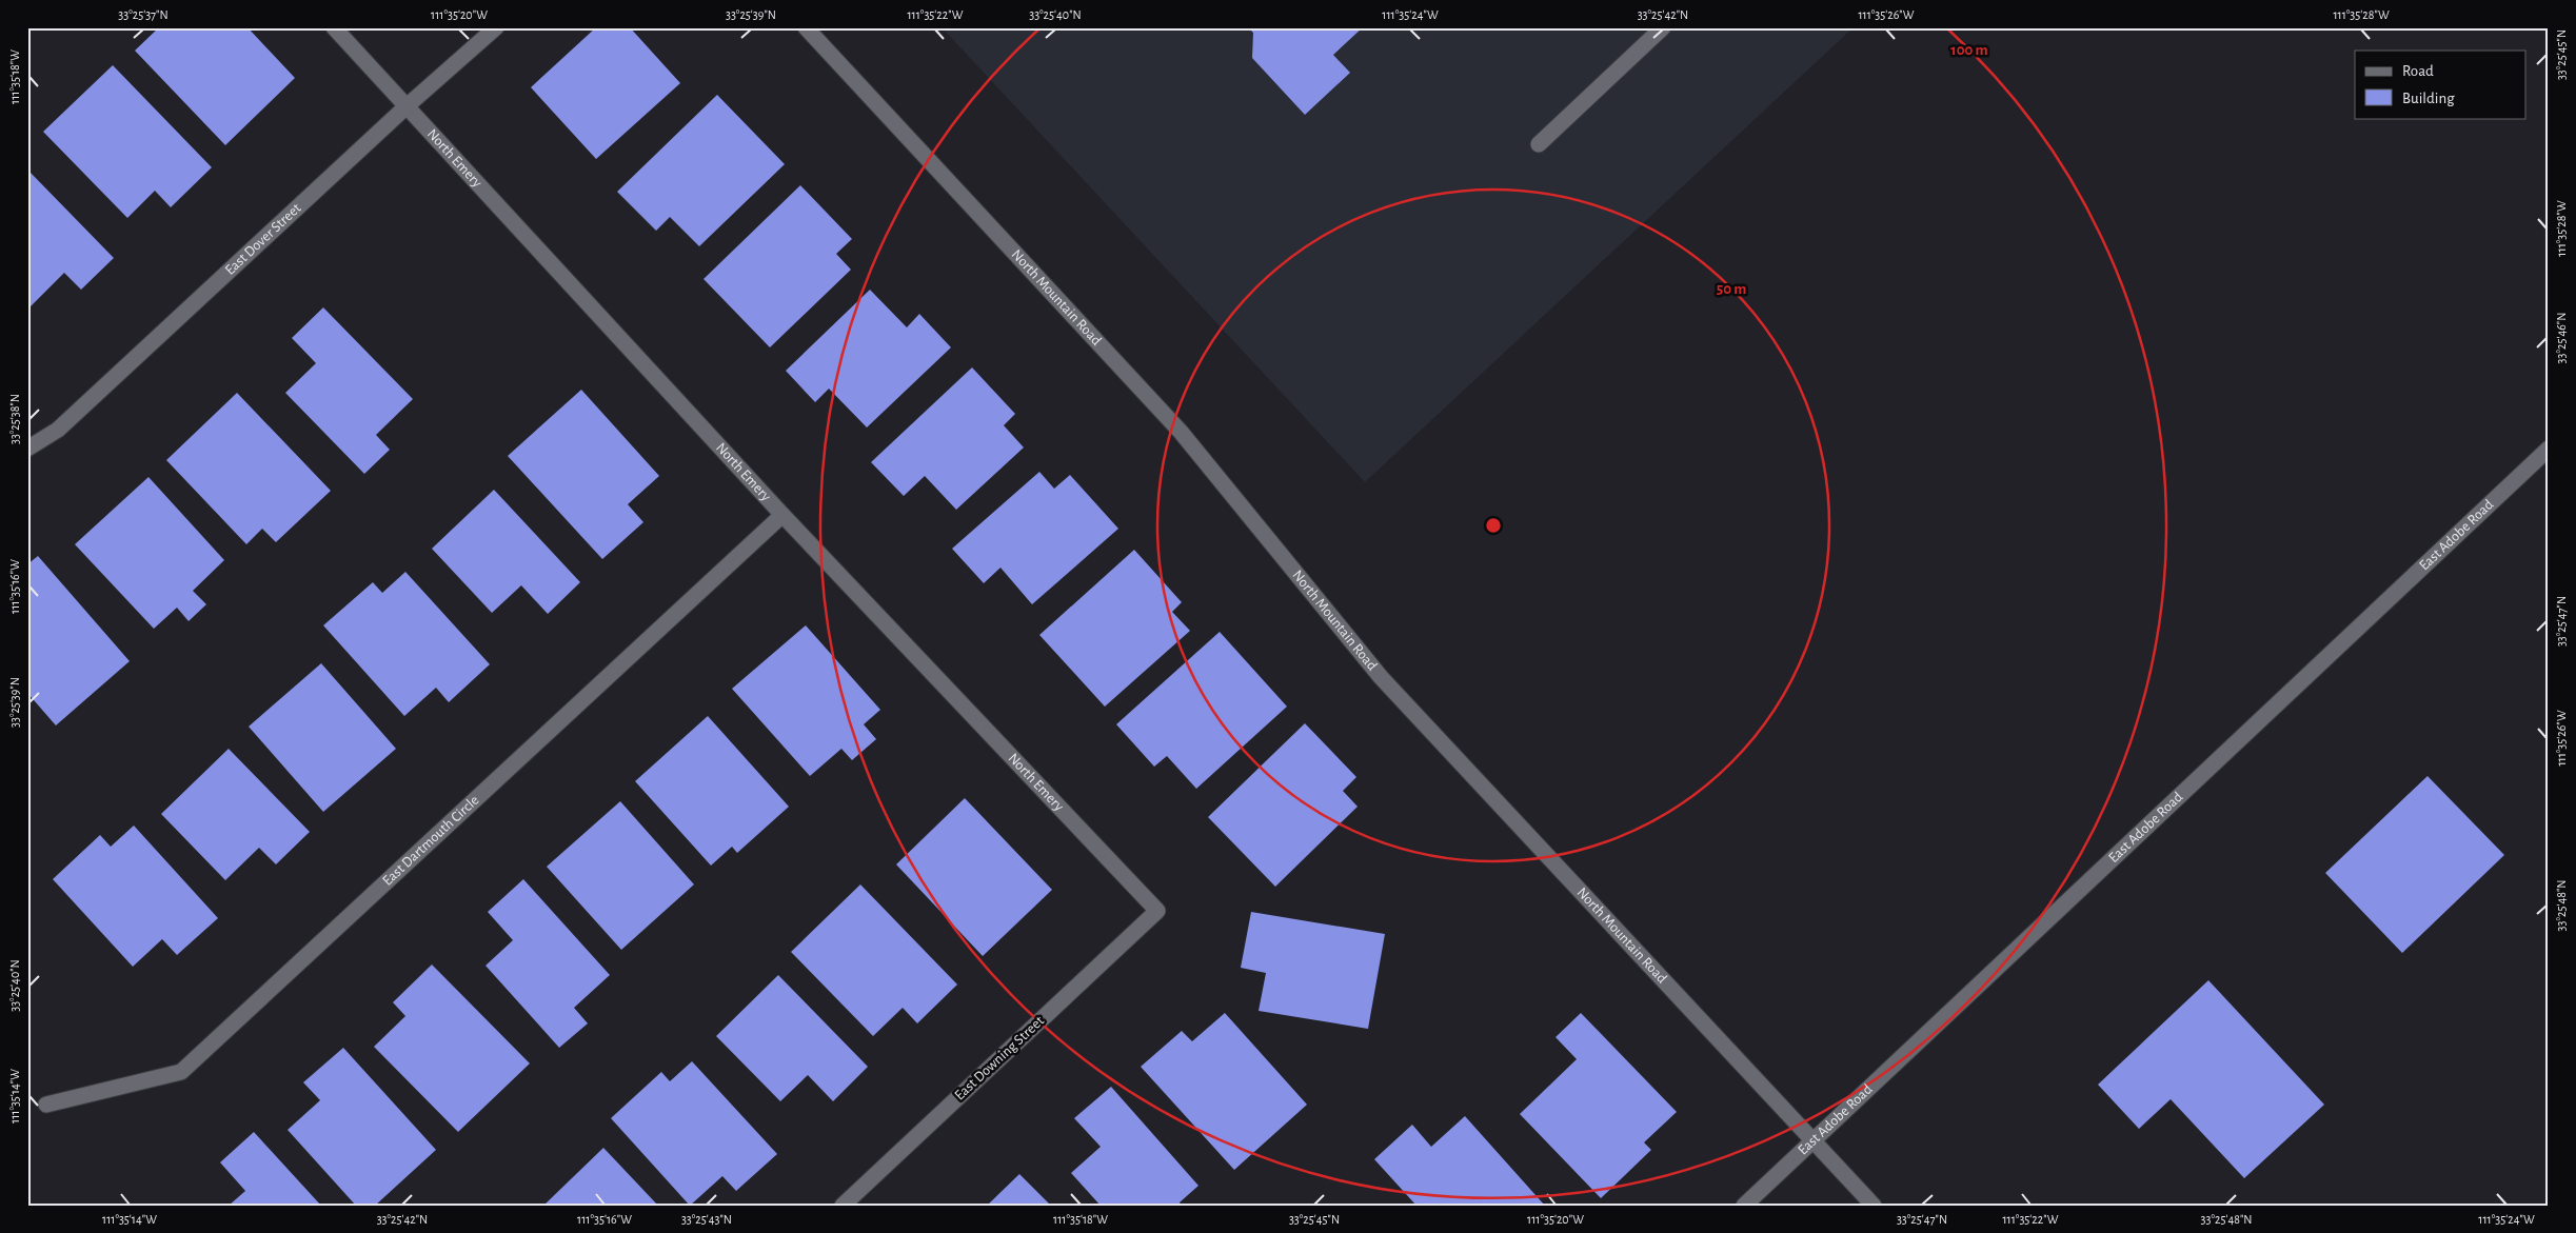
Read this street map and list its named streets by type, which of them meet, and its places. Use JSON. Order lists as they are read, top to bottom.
{
  "streets": {
    "street": [
      "North Emery",
      "East Dover Street",
      "North Mountain Road",
      "East Adobe Road",
      "East Dartmouth Circle",
      "East Downing Street"
    ]
  },
  "crossings": [
    ["North Emery", "East Dover Street"],
    ["North Emery", "East Dartmouth Circle"],
    ["North Emery", "East Downing Street"],
    ["North Mountain Road", "East Adobe Road"]
  ],
  "legend": ["Road", "Building"],
  "coordinates": [
    "33°25'37\"N",
    "111°35'20\"W",
    "33°25'39\"N",
    "111°35'22\"W",
    "33°25'40\"N",
    "111°35'24\"W",
    "33°25'42\"N",
    "111°35'26\"W",
    "111°35'28\"W",
    "33°25'45\"N",
    "111°35'18\"W",
    "33°25'46\"N",
    "33°25'38\"N",
    "111°35'16\"W",
    "33°25'47\"N",
    "33°25'48\"N",
    "111°35'14\"W",
    "33°25'43\"N"
  ],
  "rings": ["100 m", "50 m"]
}
